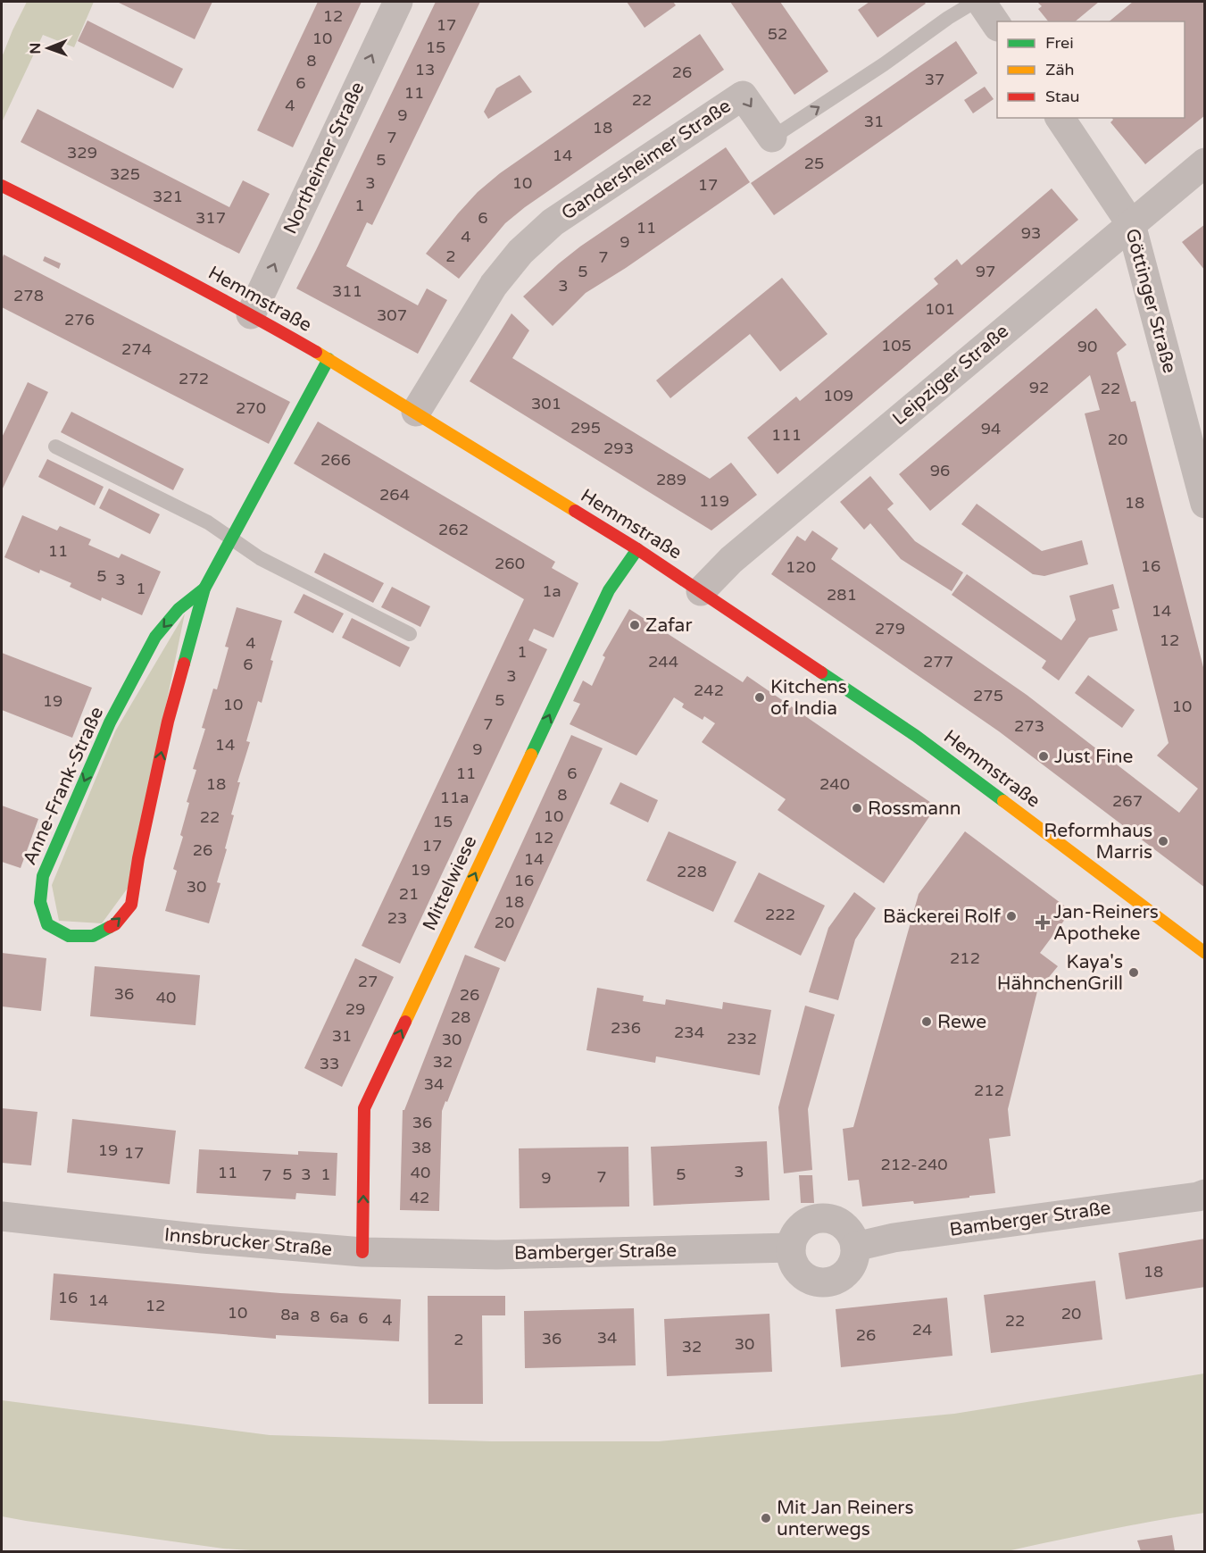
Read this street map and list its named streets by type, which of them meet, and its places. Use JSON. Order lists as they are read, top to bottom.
{
  "streets": {
    "street": [
      "Northeimer Straße",
      "Gandersheimer Straße",
      "Hemmstraße",
      "Göttinger Straße",
      "Leipziger Straße",
      "Anne-Frank-Straße",
      "Mittelwiese",
      "Bamberger Straße",
      "Innsbrucker Straße"
    ]
  },
  "crossings": [
    ["Northeimer Straße", "Hemmstraße"],
    ["Gandersheimer Straße", "Hemmstraße"],
    ["Hemmstraße", "Leipziger Straße"],
    ["Hemmstraße", "Anne-Frank-Straße"],
    ["Hemmstraße", "Mittelwiese"],
    ["Göttinger Straße", "Leipziger Straße"],
    ["Mittelwiese", "Innsbrucker Straße"],
    ["Bamberger Straße", "Innsbrucker Straße"]
  ],
  "one_way": ["Northeimer Straße", "Gandersheimer Straße", "Mittelwiese"],
  "places": {
    "other": [
      "Zafar",
      "Kitchens of India",
      "Just Fine",
      "Rossmann",
      "Reformhaus Marris",
      "Bäckerei Rolf",
      "Kaya's HähnchenGrill",
      "Rewe",
      "Mit Jan Reiners unterwegs"
    ],
    "health": ["Jan-Reiners Apotheke"]
  },
  "house_numbers": [
    "12",
    "17",
    "52",
    "10",
    "15",
    "8",
    "13",
    "26",
    "37",
    "6",
    "11",
    "22",
    "4",
    "9",
    "31",
    "18",
    "7",
    "329",
    "14",
    "5",
    "25",
    "325",
    "3",
    "10",
    "17",
    "321",
    "1",
    "317",
    "6",
    "11",
    "93",
    "4",
    "9",
    "2",
    "7",
    "5",
    "97",
    "3",
    "311",
    "278",
    "101",
    "307",
    "276",
    "105",
    "90",
    "274",
    "272",
    "92",
    "22",
    "109",
    "301",
    "270",
    "295",
    "94",
    "111",
    "20",
    "293",
    "266",
    "96",
    "289",
    "264",
    "119",
    "18",
    "262",
    "11",
    "260",
    "16",
    "120",
    "5",
    "3",
    "1",
    "1a",
    "281",
    "14",
    "279",
    "12",
    "4",
    "1",
    "244",
    "277",
    "6",
    "3",
    "242",
    "275",
    "5",
    "19",
    "10",
    "10",
    "7",
    "273",
    "14",
    "9",
    "11",
    "6",
    "18",
    "240",
    "8",
    "11a",
    "267",
    "10",
    "22",
    "15",
    "12",
    "17",
    "26",
    "14",
    "19",
    "228",
    "16",
    "30",
    "21",
    "18",
    "222",
    "23",
    "20",
    "212",
    "27",
    "36",
    "26",
    "40",
    "29",
    "28",
    "236",
    "234",
    "31",
    "232",
    "30",
    "32",
    "33",
    "34",
    "212",
    "36",
    "38",
    "19",
    "17",
    "212-240",
    "3",
    "11",
    "40",
    "5",
    "3",
    "1",
    "5",
    "7",
    "7",
    "9",
    "42",
    "18",
    "16",
    "14",
    "12",
    "10",
    "20",
    "8a",
    "8",
    "6a",
    "6",
    "4",
    "22",
    "24",
    "26",
    "34",
    "36",
    "2",
    "30",
    "32"
  ],
  "legend": ["Frei", "Zäh", "Stau"],
  "north": "left"
}
